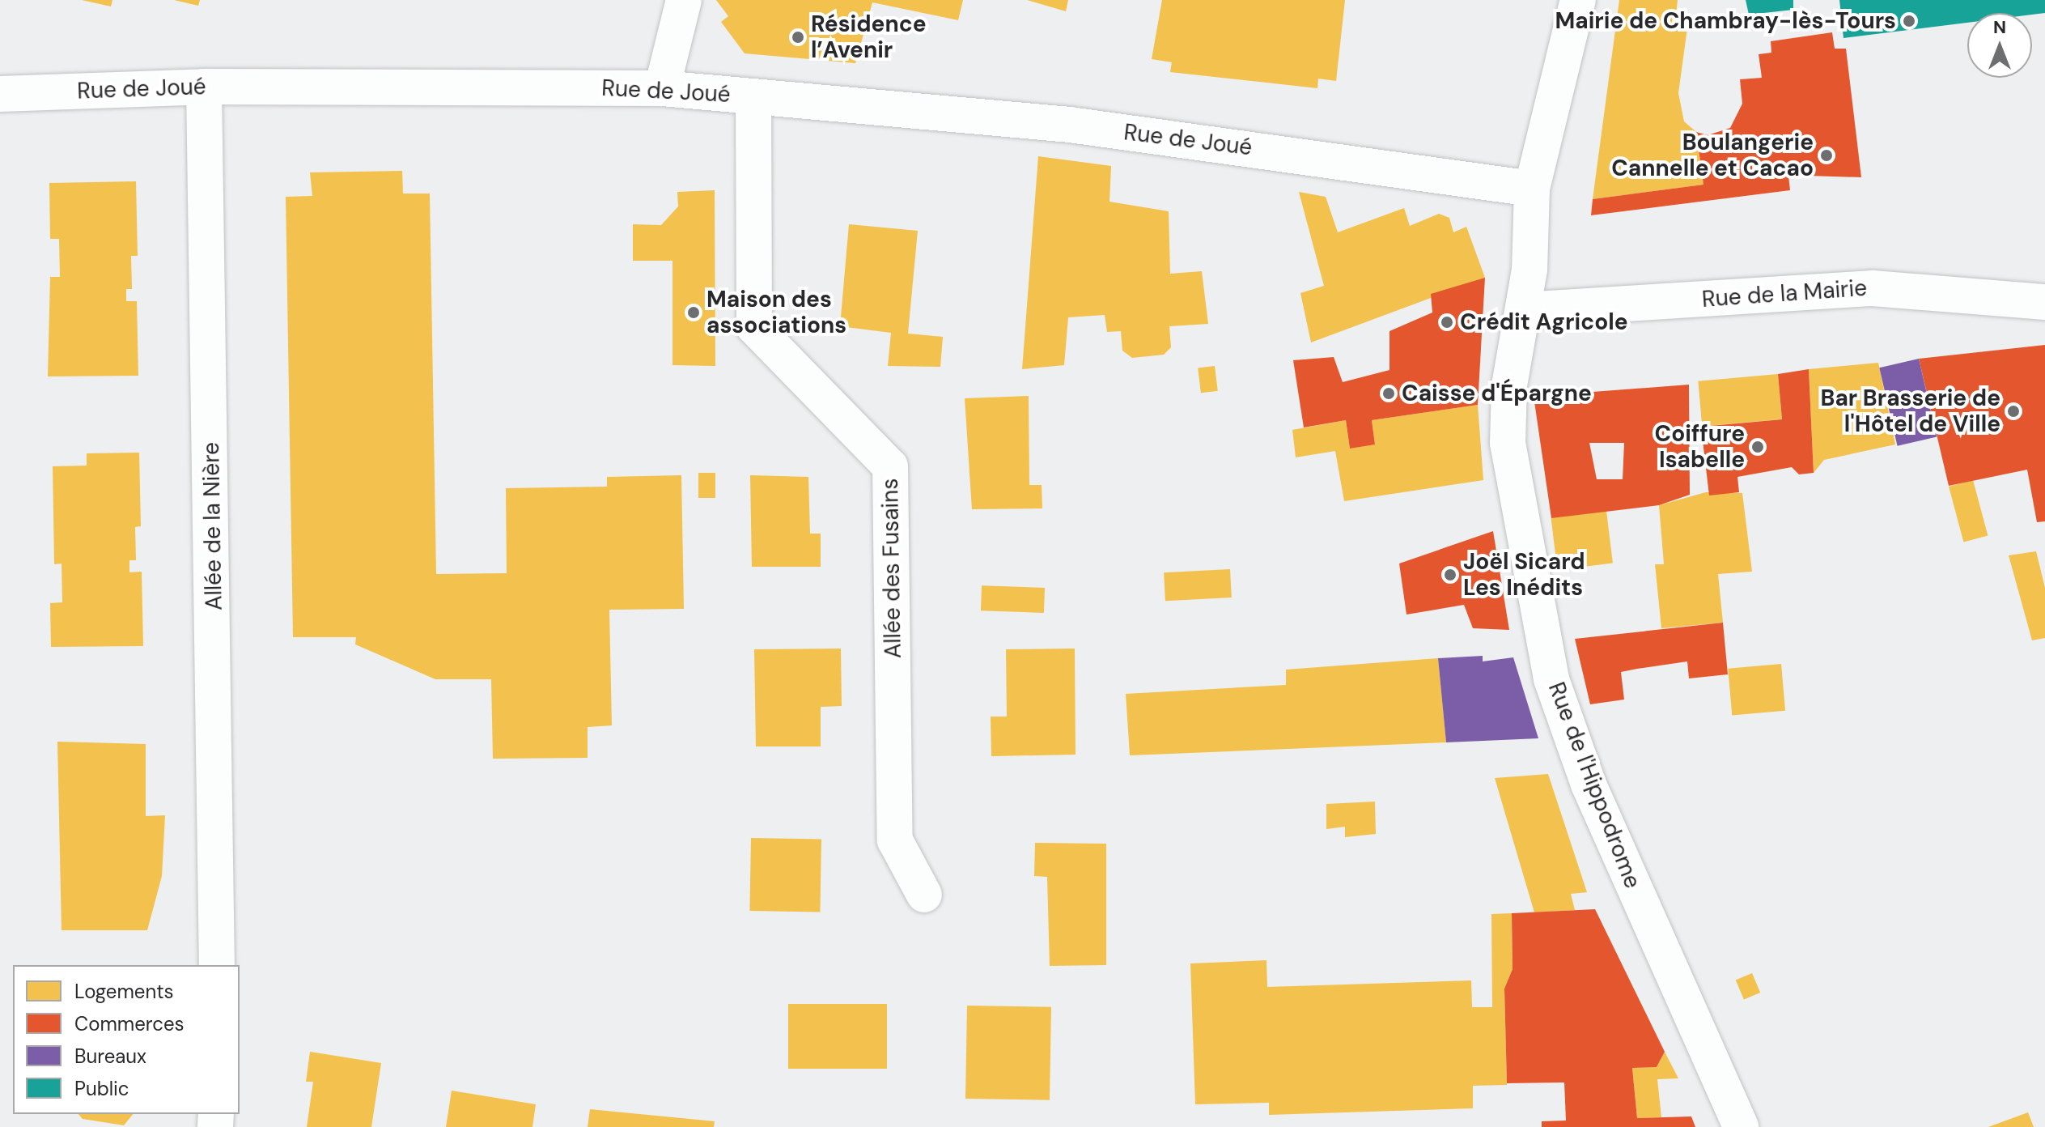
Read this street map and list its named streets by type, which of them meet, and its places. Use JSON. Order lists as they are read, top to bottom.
{
  "streets": {
    "street": [
      "Rue de Joué",
      "Rue de la Mairie",
      "Allée de la Nière",
      "Allée des Fusains",
      "Rue de l'Hippodrome"
    ]
  },
  "crossings": [
    ["Rue de Joué", "Allée de la Nière"],
    ["Rue de Joué", "Allée des Fusains"],
    ["Rue de Joué", "Rue de l'Hippodrome"],
    ["Rue de la Mairie", "Rue de l'Hippodrome"]
  ],
  "places": [
    "Mairie de Chambray-lès-Tours",
    "Résidence l’Avenir",
    "Boulangerie Cannelle et Cacao",
    "Maison des associations",
    "Crédit Agricole",
    "Caisse d'Épargne",
    "Bar Brasserie de l'Hôtel de Ville",
    "Coiffure Isabelle",
    "Joël Sicard Les Inédits"
  ],
  "legend": [
    "Logements",
    "Commerces",
    "Bureaux",
    "Public"
  ],
  "north": "top"
}
